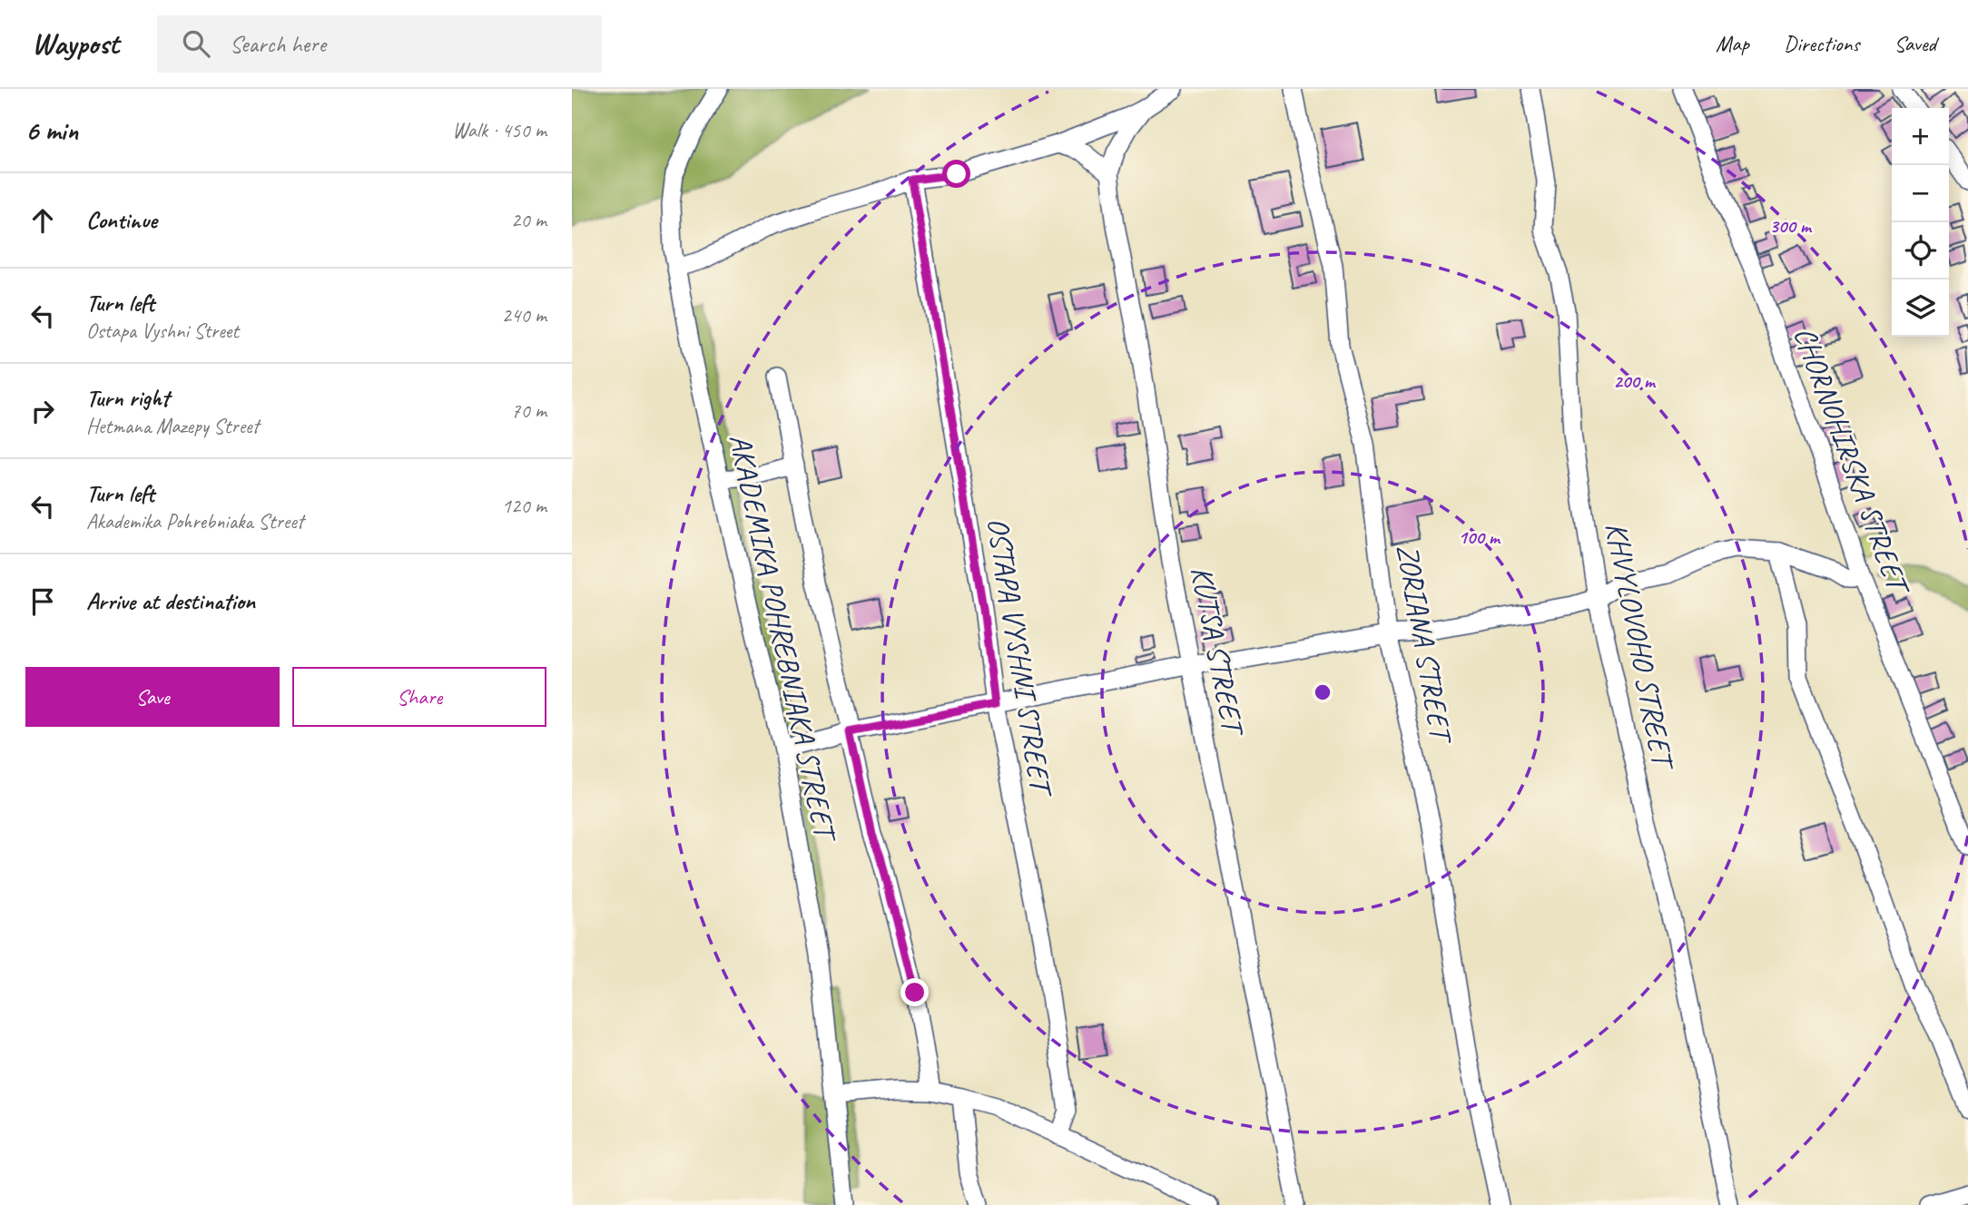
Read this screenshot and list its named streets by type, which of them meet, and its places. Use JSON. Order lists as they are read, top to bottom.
{
  "streets": {
    "street": [
      "CHORNOHIRSKA STREET",
      "AKADEMIKA POHREBNIAKA STREET",
      "ZORIANA STREET",
      "KHVYLOVOHO STREET",
      "KUTSA STREET",
      "OSTAPA VYSHNI STREET"
    ]
  },
  "page": {
    "header": "Waypost",
    "search": "Search here",
    "nav": ["Map", "Directions", "Saved"],
    "heading": ["6 min", "Walk · 450 m"],
    "map_buttons": ["+", "−"],
    "list": [
      ["Continue", "20 m"],
      ["Turn left", "Ostapa Vyshni Street", "240 m"],
      ["Turn right", "Hetmana Mazepy Street", "70 m"],
      ["Turn left", "Akademika Pohrebniaka Street", "120 m"],
      "Arrive at destination"
    ],
    "buttons": ["Save", "Share"]
  },
  "rings": ["300 m", "200 m", "100 m"]
}
